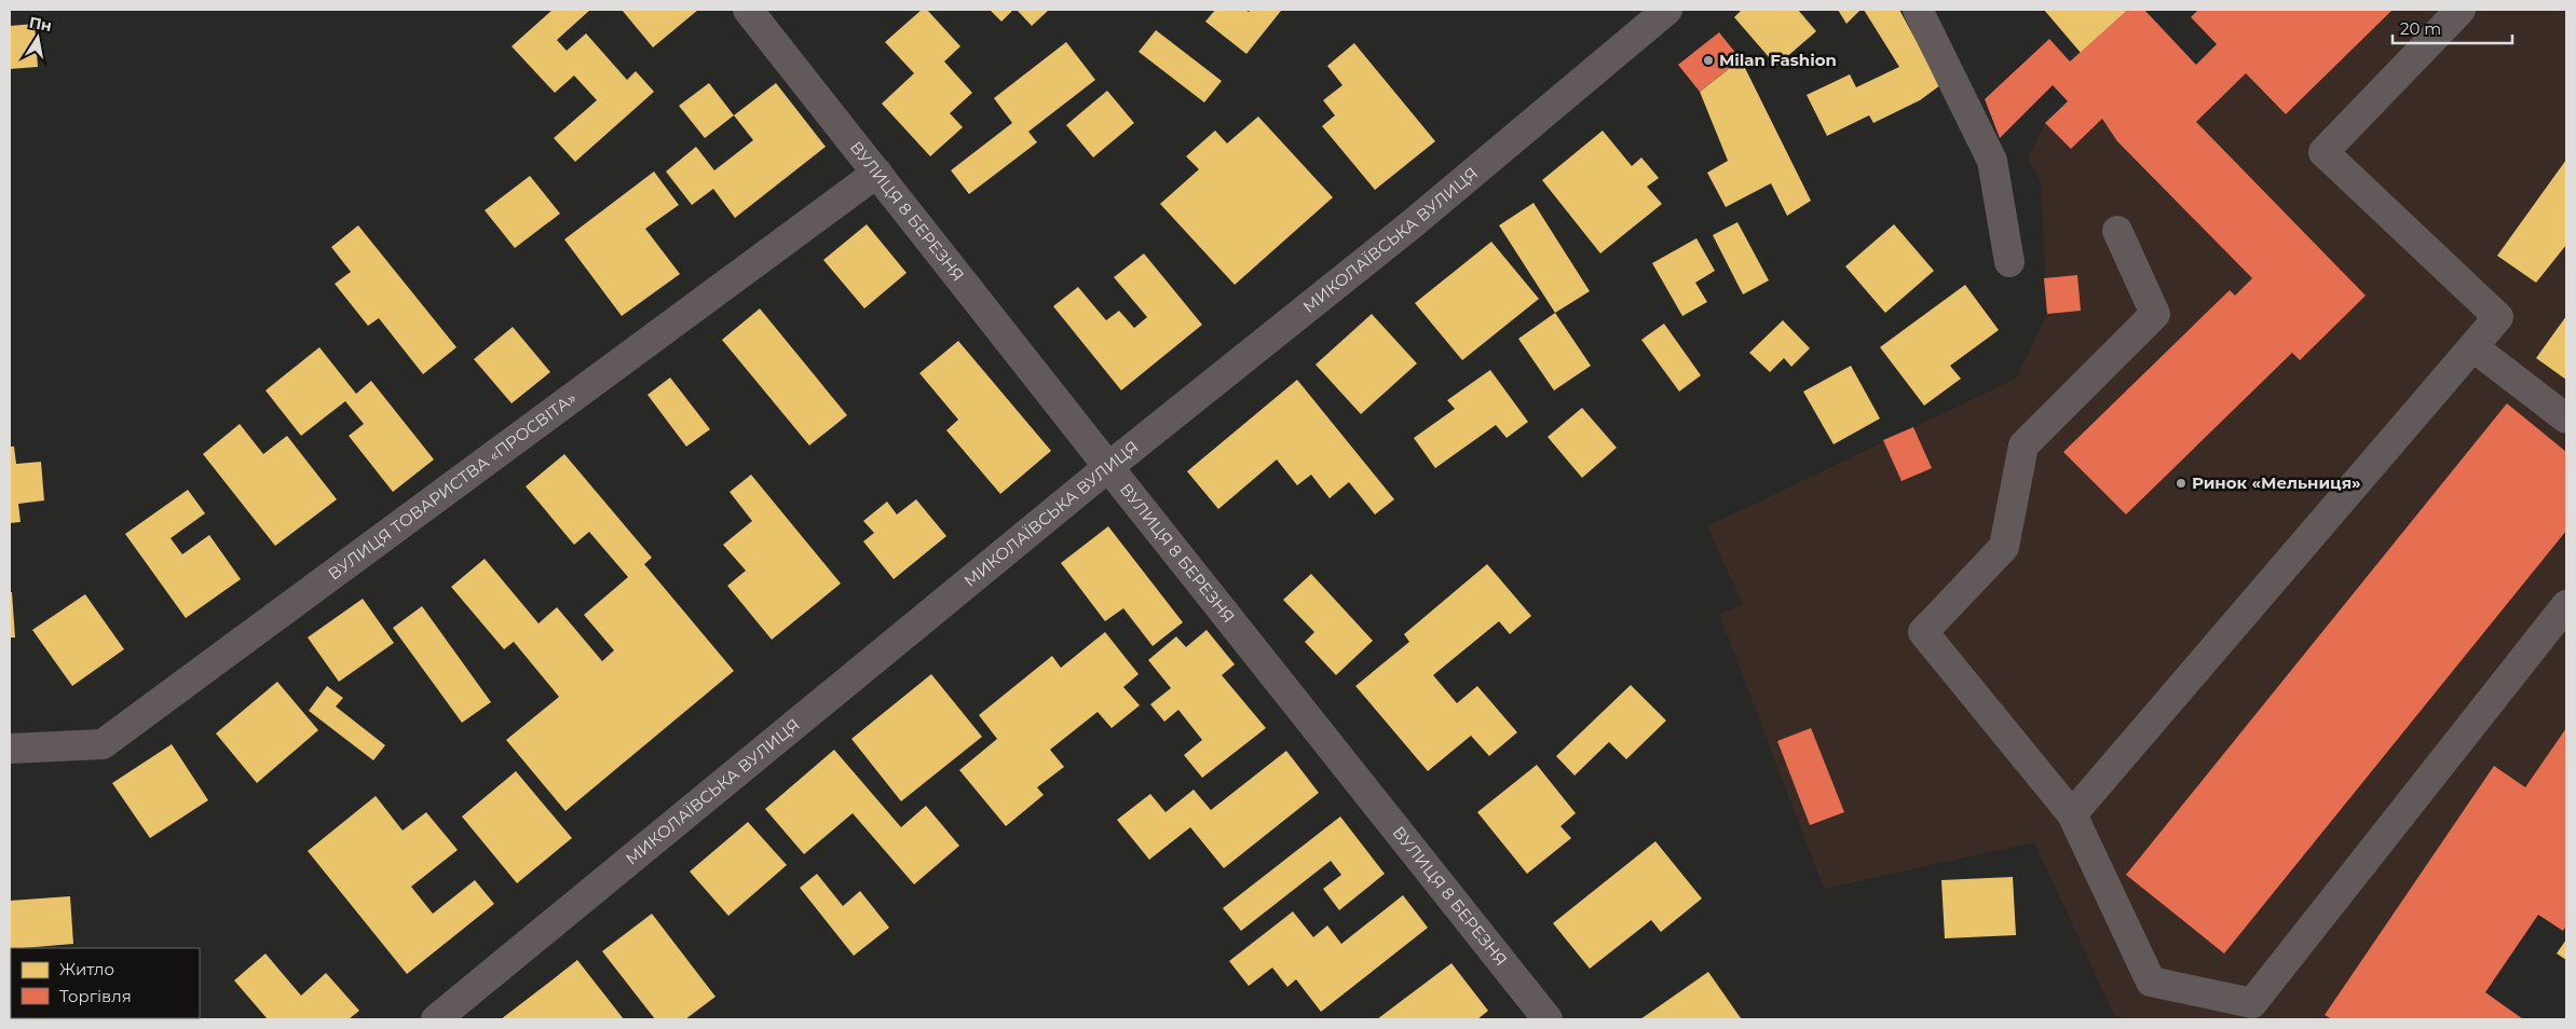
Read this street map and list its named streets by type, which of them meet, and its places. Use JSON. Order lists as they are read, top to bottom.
{
  "streets": {
    "street": ["ВУЛИЦЯ 8 БЕРЕЗНЯ", "МИКОЛАЇВСЬКА ВУЛИЦЯ", "ВУЛИЦЯ ТОВАРИСТВА «ПРОСВІТА»"]
  },
  "crossings": [
    ["ВУЛИЦЯ 8 БЕРЕЗНЯ", "МИКОЛАЇВСЬКА ВУЛИЦЯ"],
    ["ВУЛИЦЯ 8 БЕРЕЗНЯ", "ВУЛИЦЯ ТОВАРИСТВА «ПРОСВІТА»"]
  ],
  "places": ["Milan Fashion", "Ринок «Мельниця»"],
  "legend": ["Житло", "Торгівля"],
  "scale_bar": "20 m",
  "north": "top"
}
